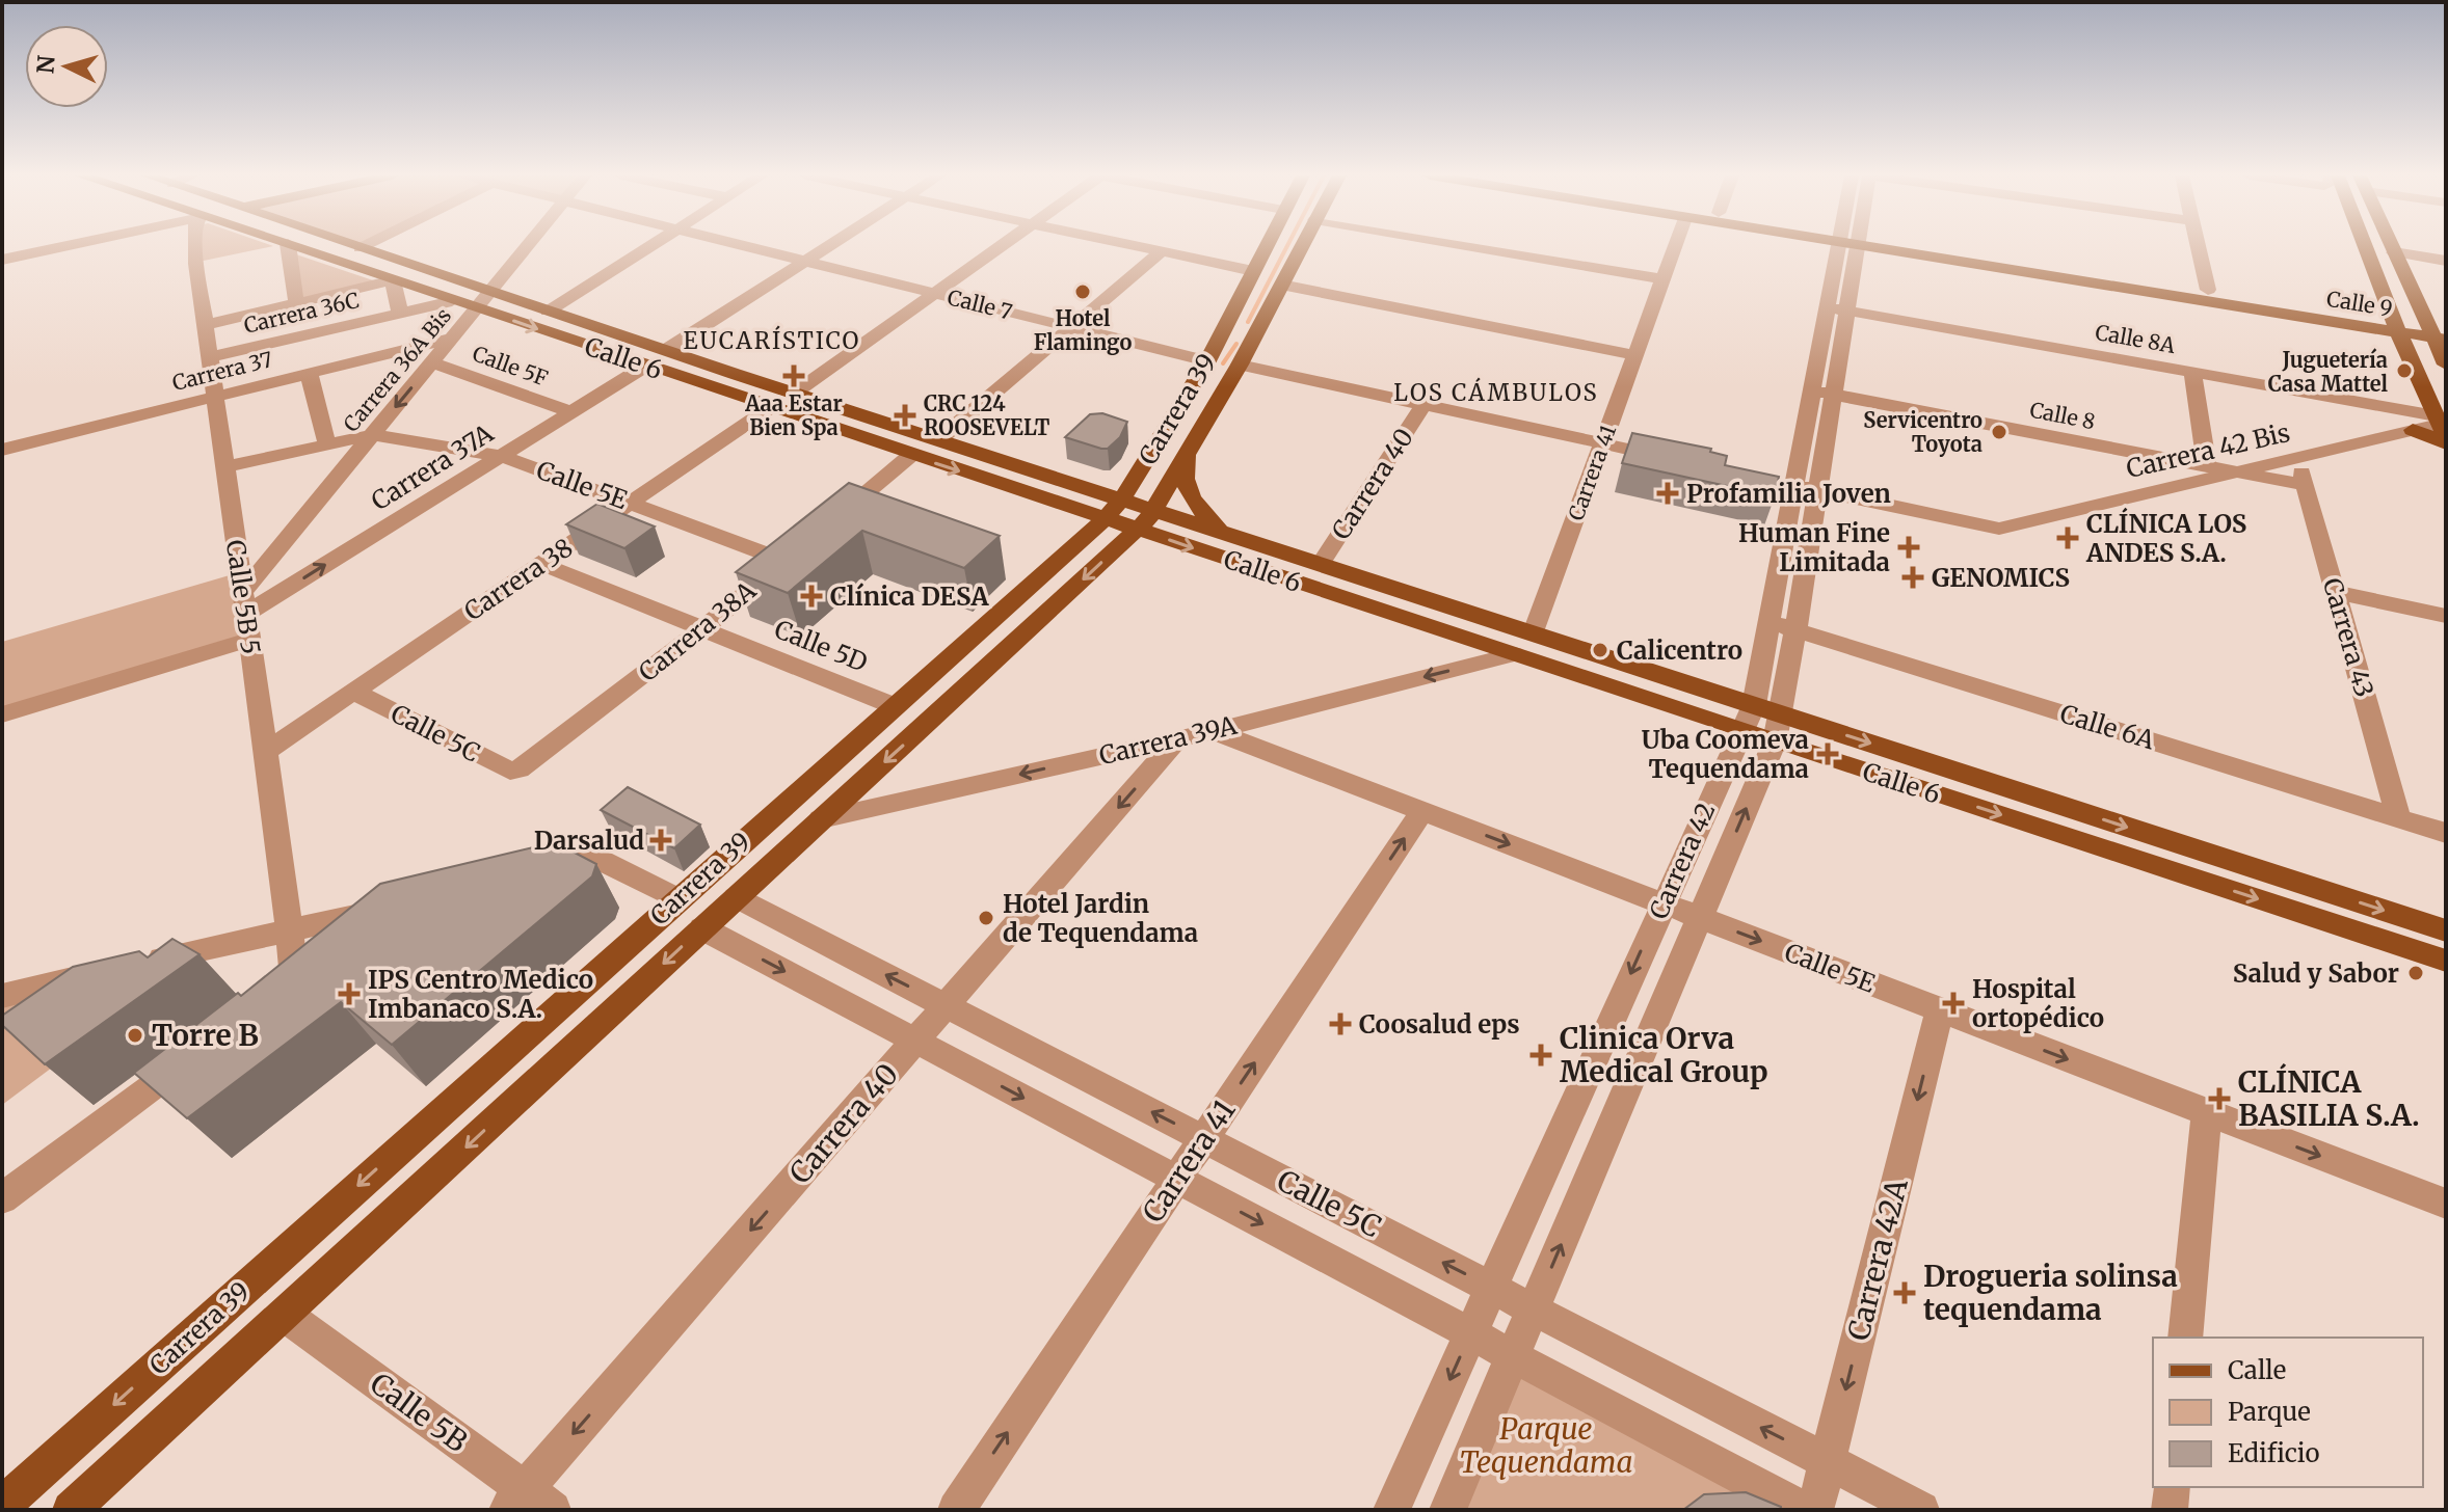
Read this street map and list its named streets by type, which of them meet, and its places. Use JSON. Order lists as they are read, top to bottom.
{
  "streets": {
    "main road": ["Calle 9", "Calle 6", "Carrera 39"],
    "street": [
      "Calle 7",
      "Carrera 36C",
      "Calle 8A",
      "Calle 5F",
      "Carrera 36A Bis",
      "Carrera 37",
      "Calle 8",
      "Carrera 42 Bis",
      "Carrera 37A",
      "Carrera 41",
      "Carrera 40",
      "Calle 5E",
      "Carrera 38",
      "Calle 5B 5",
      "Carrera 38A",
      "Carrera 43",
      "Calle 5D",
      "Calle 6A",
      "Calle 5C",
      "Carrera 39A",
      "Carrera 42",
      "Carrera 42A",
      "Calle 5B"
    ]
  },
  "crossings": [
    ["Calle 7", "Carrera 39"],
    ["Carrera 36C", "Calle 6"],
    ["Carrera 36C", "Calle 5B 5"],
    ["Calle 8A", "Carrera 42"],
    ["Calle 6", "Carrera 36A Bis"],
    ["Calle 6", "Carrera 39"],
    ["Calle 6", "Carrera 37A"],
    ["Calle 6", "Carrera 41"],
    ["Calle 6", "Carrera 40"],
    ["Calle 6", "Carrera 38"],
    ["Calle 6", "Carrera 39A"],
    ["Calle 6", "Carrera 42"],
    ["Calle 5F", "Carrera 36A Bis"],
    ["Calle 5F", "Carrera 37A"],
    ["Carrera 36A Bis", "Carrera 37"],
    ["Carrera 36A Bis", "Carrera 37A"],
    ["Carrera 36A Bis", "Calle 5E"],
    ["Carrera 36A Bis", "Calle 5B 5"],
    ["Carrera 37", "Calle 5B 5"],
    ["Carrera 39", "Calle 5D"],
    ["Carrera 39", "Calle 5C"],
    ["Carrera 39", "Carrera 39A"],
    ["Carrera 39", "Calle 5B"],
    ["Calle 8", "Carrera 42 Bis"],
    ["Calle 8", "Carrera 43"],
    ["Calle 8", "Carrera 42"],
    ["Carrera 42 Bis", "Carrera 43"],
    ["Carrera 42 Bis", "Carrera 42"],
    ["Carrera 37A", "Calle 5E"],
    ["Carrera 37A", "Calle 5B 5"],
    ["Carrera 41", "Calle 5E"],
    ["Carrera 41", "Calle 5C"],
    ["Carrera 40", "Calle 5C"],
    ["Carrera 40", "Carrera 39A"],
    ["Carrera 40", "Calle 5B"],
    ["Calle 5E", "Carrera 38"],
    ["Calle 5E", "Carrera 38A"],
    ["Calle 5E", "Carrera 39A"],
    ["Calle 5E", "Carrera 42"],
    ["Calle 5E", "Carrera 42A"],
    ["Carrera 38", "Calle 5B 5"],
    ["Carrera 38", "Calle 5D"],
    ["Carrera 38", "Calle 5C"],
    ["Carrera 38A", "Calle 5D"],
    ["Carrera 38A", "Calle 5C"],
    ["Carrera 43", "Calle 6A"],
    ["Calle 6A", "Carrera 42"],
    ["Calle 5C", "Carrera 42"],
    ["Calle 5C", "Carrera 42A"]
  ],
  "one_way": [
    "Carrera 41",
    "Carrera 40",
    "Calle 5E",
    "Carrera 39A",
    "Carrera 42A"
  ],
  "districts": ["EUCARÍSTICO", "LOS CÁMBULOS"],
  "parks": ["Parque Tequendama"],
  "places": {
    "other": [
      "Hotel Flamingo",
      "Juguetería Casa Mattel",
      "Servicentro Toyota",
      "Calicentro",
      "Hotel Jardin de Tequendama",
      "Salud y Sabor",
      "Torre B"
    ],
    "health": [
      "Aaa Estar Bien Spa",
      "CRC 124 ROOSEVELT",
      "Profamilia Joven",
      "CLÍNICA LOS ANDES S.A.",
      "Human Fine Limitada",
      "GENOMICS",
      "Clínica DESA",
      "Uba Coomeva Tequendama",
      "Darsalud",
      "IPS Centro Medico Imbanaco S.A.",
      "Hospital ortopédico",
      "Coosalud eps",
      "Clinica Orva Medical Group",
      "CLÍNICA BASILIA S.A.",
      "Drogueria solinsa tequendama"
    ]
  },
  "legend": ["Calle", "Parque", "Edificio"],
  "north": "left"
}
